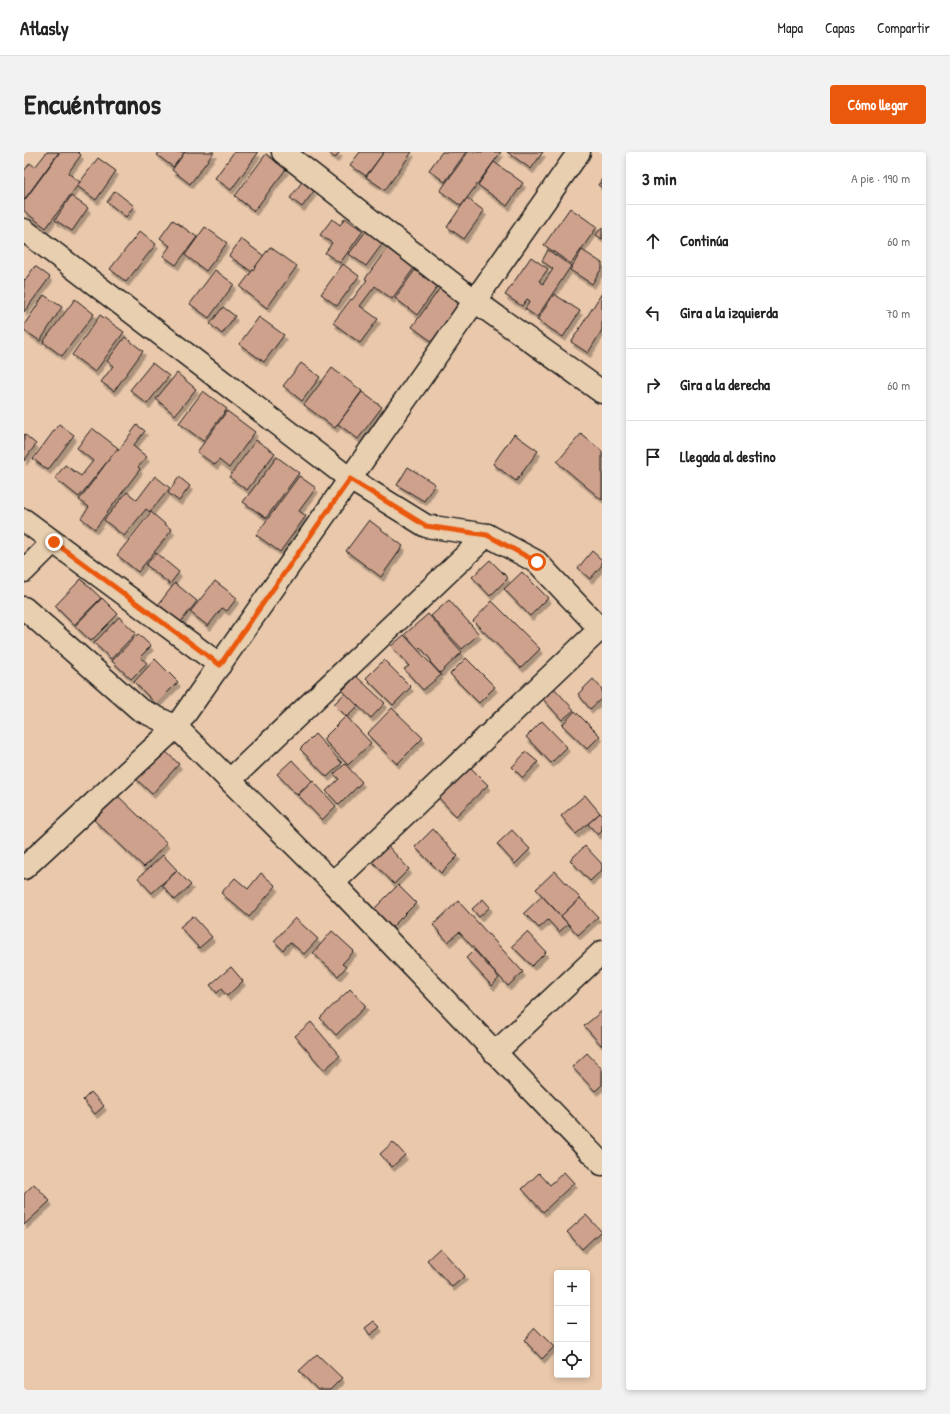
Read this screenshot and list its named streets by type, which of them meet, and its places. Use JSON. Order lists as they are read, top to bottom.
{
  "page": {
    "header": "Atlasly",
    "nav": ["Mapa", "Capas", "Compartir"],
    "title": "Encuéntranos",
    "buttons": "Cómo llegar",
    "heading": ["3 min", "A pie · 190 m"],
    "list": [
      ["Continúa", "60 m"],
      ["Gira a la izquierda", "70 m"],
      ["Gira a la derecha", "60 m"],
      "Llegada al destino"
    ],
    "map_buttons": ["+", "−"]
  }
}
